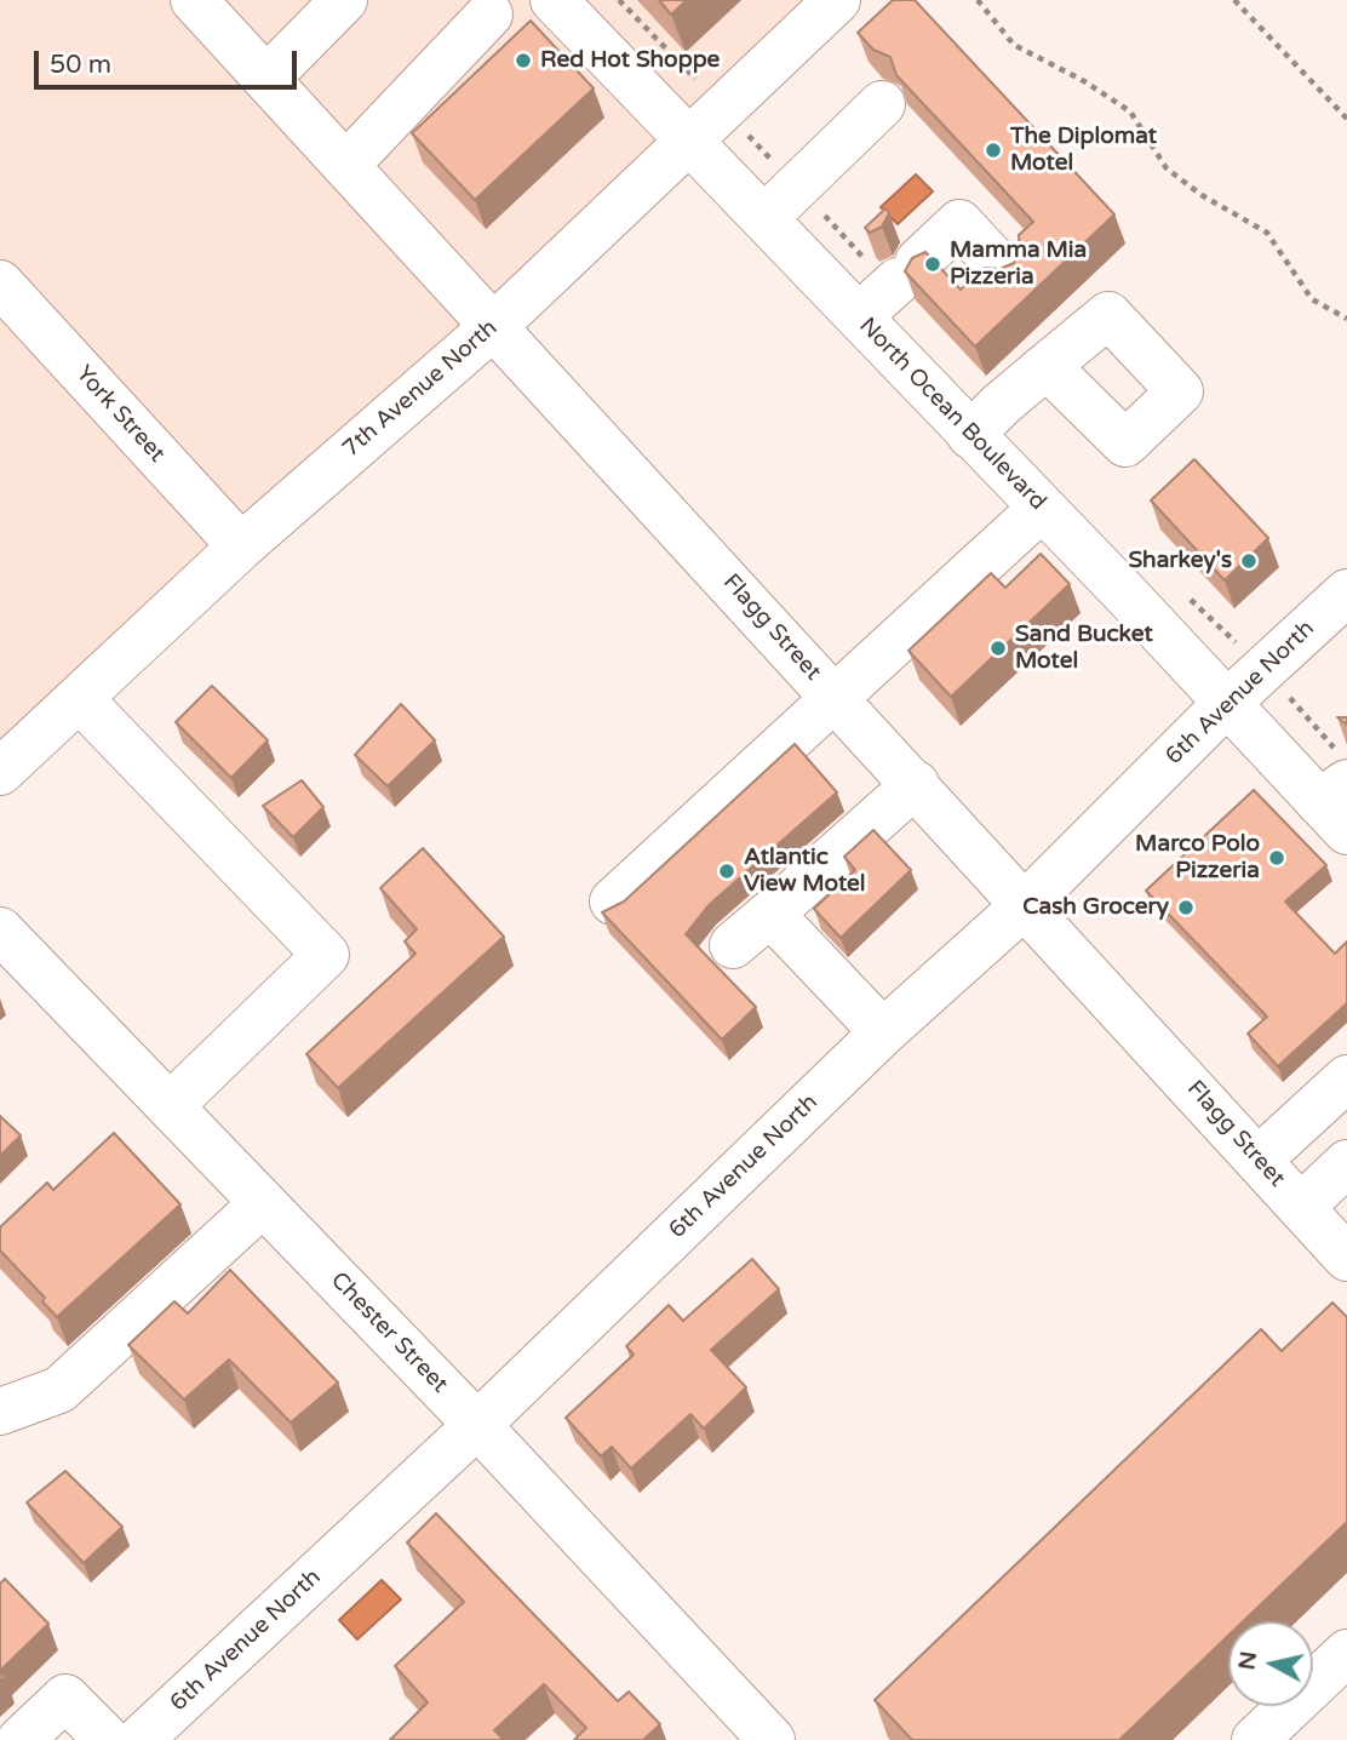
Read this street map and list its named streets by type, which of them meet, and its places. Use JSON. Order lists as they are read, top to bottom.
{
  "streets": {
    "street": [
      "7th Avenue North",
      "York Street",
      "North Ocean Boulevard",
      "Flagg Street",
      "6th Avenue North",
      "Chester Street"
    ]
  },
  "crossings": [
    ["7th Avenue North", "York Street"],
    ["7th Avenue North", "North Ocean Boulevard"],
    ["7th Avenue North", "Flagg Street"],
    ["North Ocean Boulevard", "6th Avenue North"],
    ["Flagg Street", "6th Avenue North"],
    ["6th Avenue North", "Chester Street"]
  ],
  "places": [
    "Red Hot Shoppe",
    "The Diplomat Motel",
    "Mamma Mia Pizzeria",
    "Sharkey's",
    "Sand Bucket Motel",
    "Marco Polo Pizzeria",
    "Atlantic View Motel",
    "Cash Grocery"
  ],
  "scale_bar": "50 m",
  "north": "left"
}
